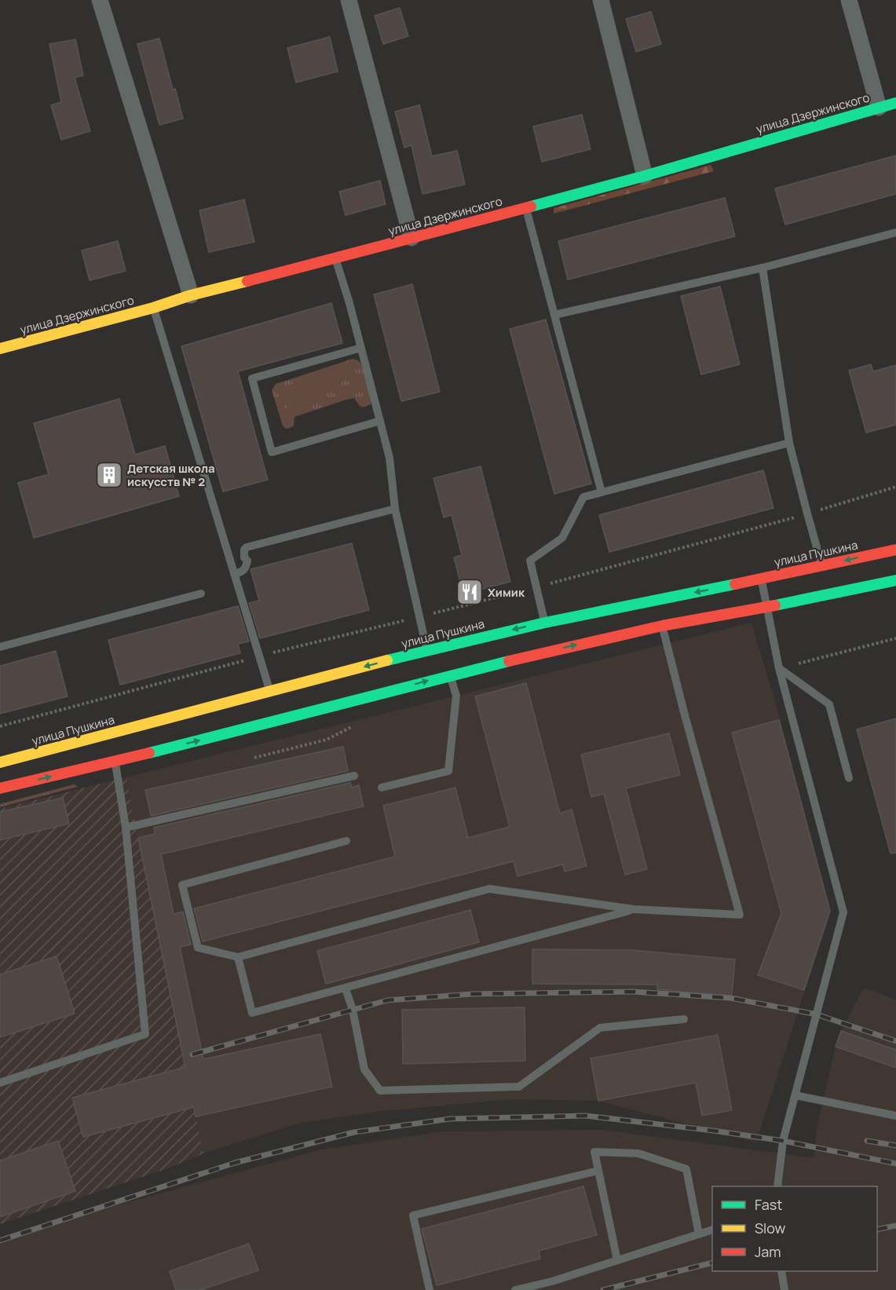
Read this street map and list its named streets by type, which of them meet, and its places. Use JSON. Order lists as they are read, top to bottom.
{
  "streets": {
    "main road": ["улица Дзержинского", "улица Пушкина"]
  },
  "places": {
    "building": ["Детская школа искусств № 2"],
    "restaurant": ["Химик"]
  },
  "legend": ["Fast", "Slow", "Jam"]
}
